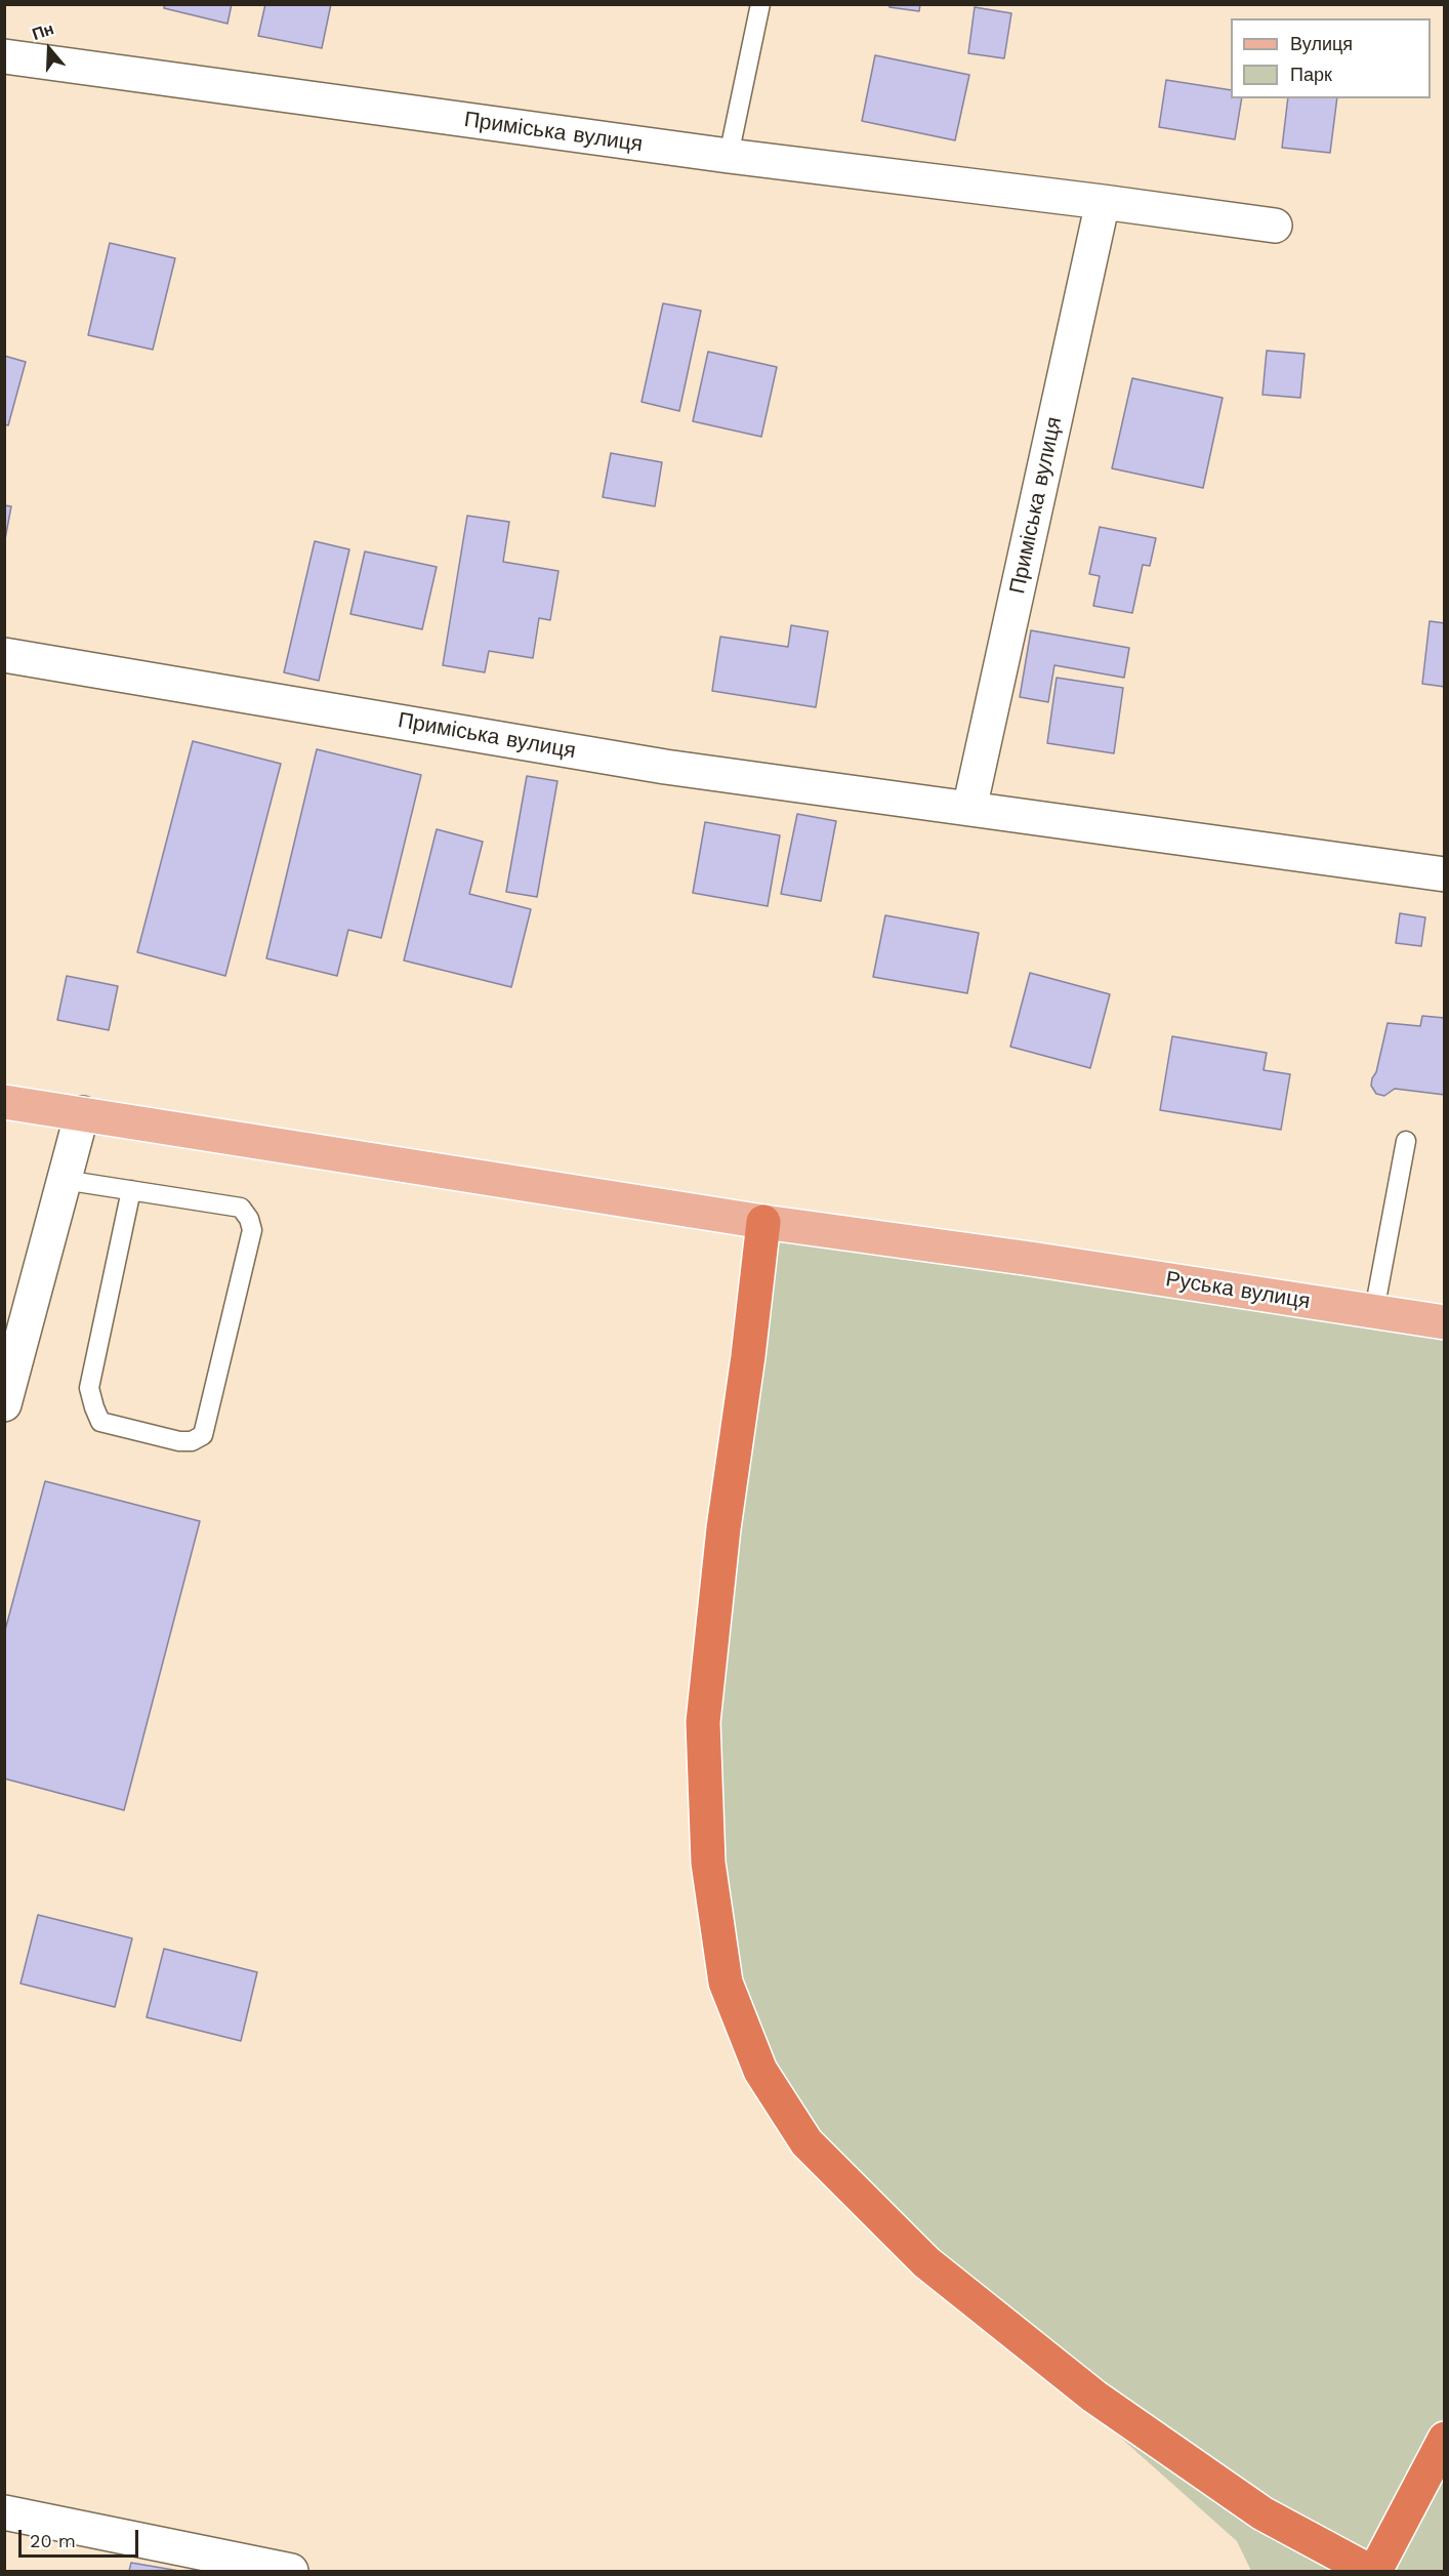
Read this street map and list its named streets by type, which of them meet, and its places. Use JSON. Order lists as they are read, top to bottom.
{
  "streets": {
    "main road": ["Руська вулиця"],
    "street": ["Приміська вулиця"]
  },
  "legend": ["Вулиця", "Парк"],
  "scale_bar": "20 m",
  "north": "top"
}
